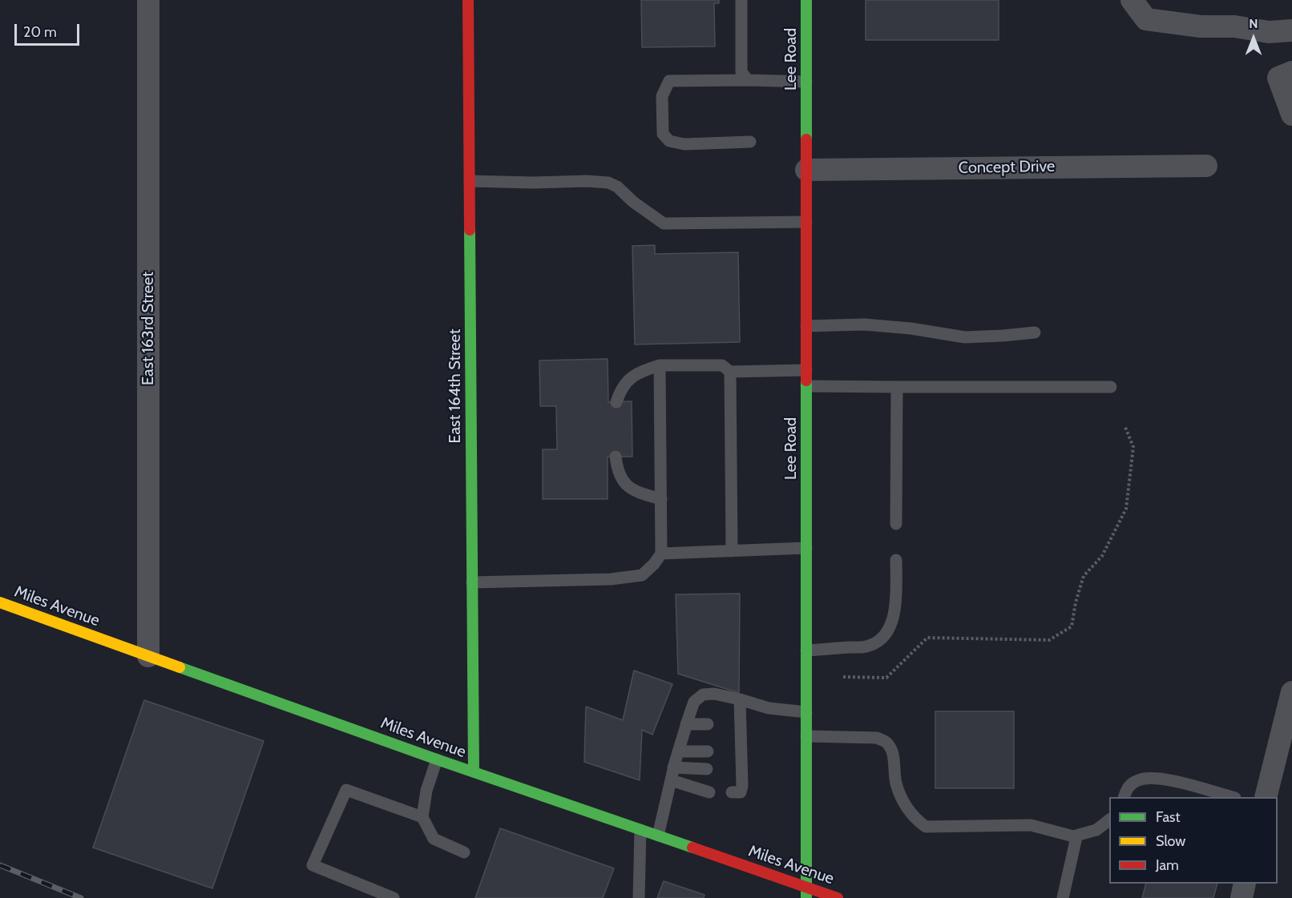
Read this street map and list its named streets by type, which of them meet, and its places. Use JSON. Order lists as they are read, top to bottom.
{
  "streets": {
    "main road": ["Lee Road", "East 164th Street", "Miles Avenue"],
    "street": ["Concept Drive", "East 163rd Street"]
  },
  "crossings": [
    ["Lee Road", "Concept Drive"],
    ["Lee Road", "Miles Avenue"],
    ["East 163rd Street", "Miles Avenue"],
    ["East 164th Street", "Miles Avenue"]
  ],
  "legend": ["Fast", "Slow", "Jam"],
  "scale_bar": "20 m",
  "north": "top"
}
